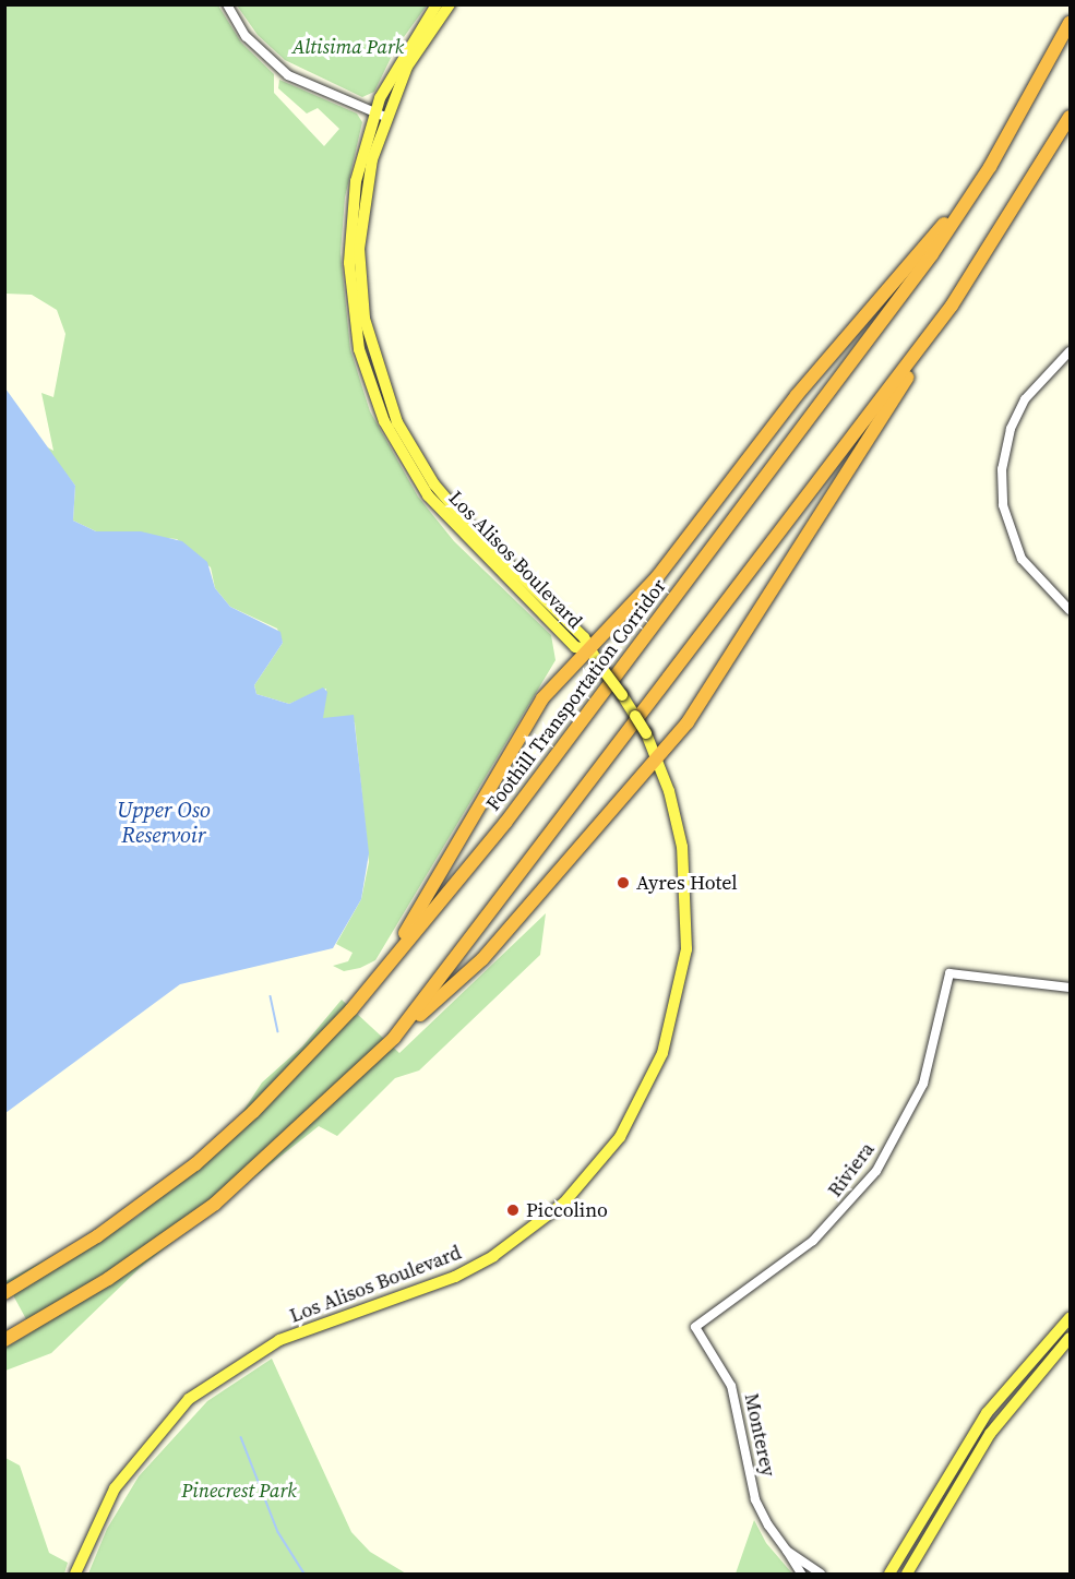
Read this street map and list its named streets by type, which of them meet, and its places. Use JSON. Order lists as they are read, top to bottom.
{
  "streets": {
    "highway": ["Foothill Transportation Corridor"],
    "main road": ["Los Alisos Boulevard"],
    "street": ["Riviera", "Monterey"]
  },
  "crossings": [
    ["Riviera", "Monterey"]
  ],
  "water": ["Upper Oso Reservoir"],
  "parks": ["Altisima Park", "Pinecrest Park"],
  "places": ["Ayres Hotel", "Piccolino"]
}
